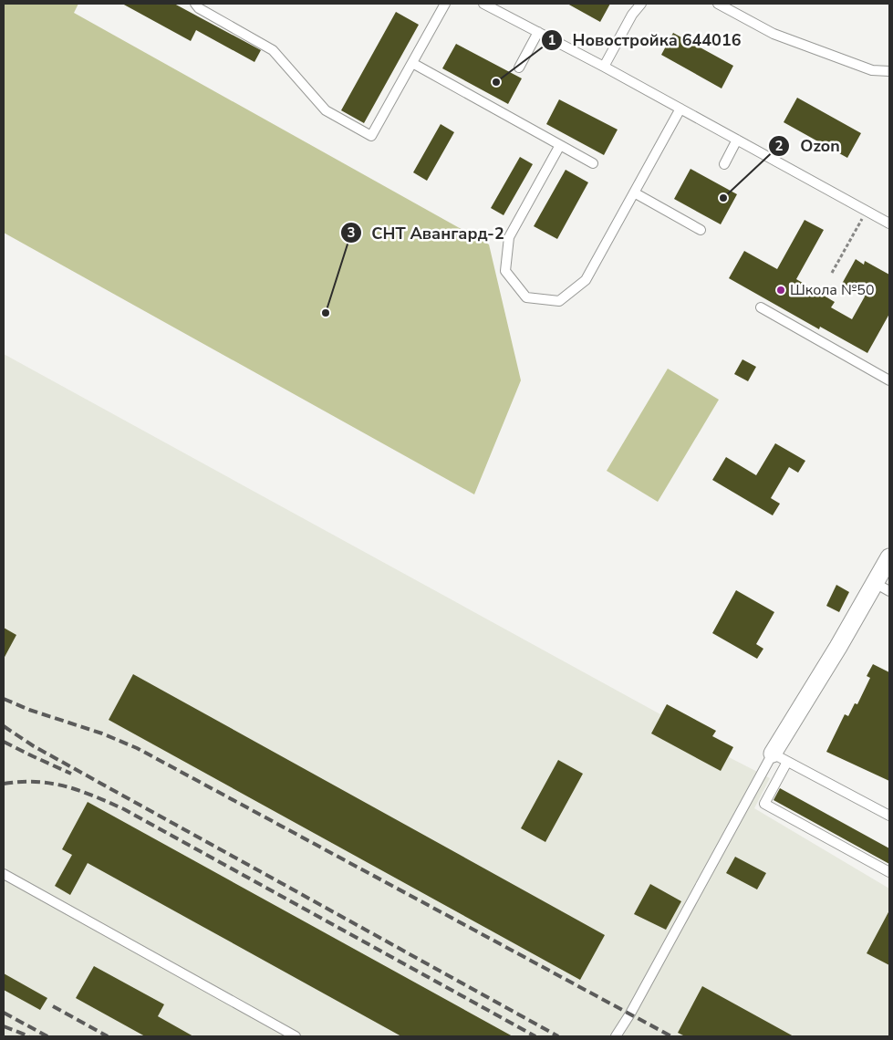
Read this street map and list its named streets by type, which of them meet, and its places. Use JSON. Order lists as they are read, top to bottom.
{
  "places": [
    "Новостройка 644016",
    "Ozon",
    "Школа №50",
    "СНТ Авангард-2"
  ]
}
